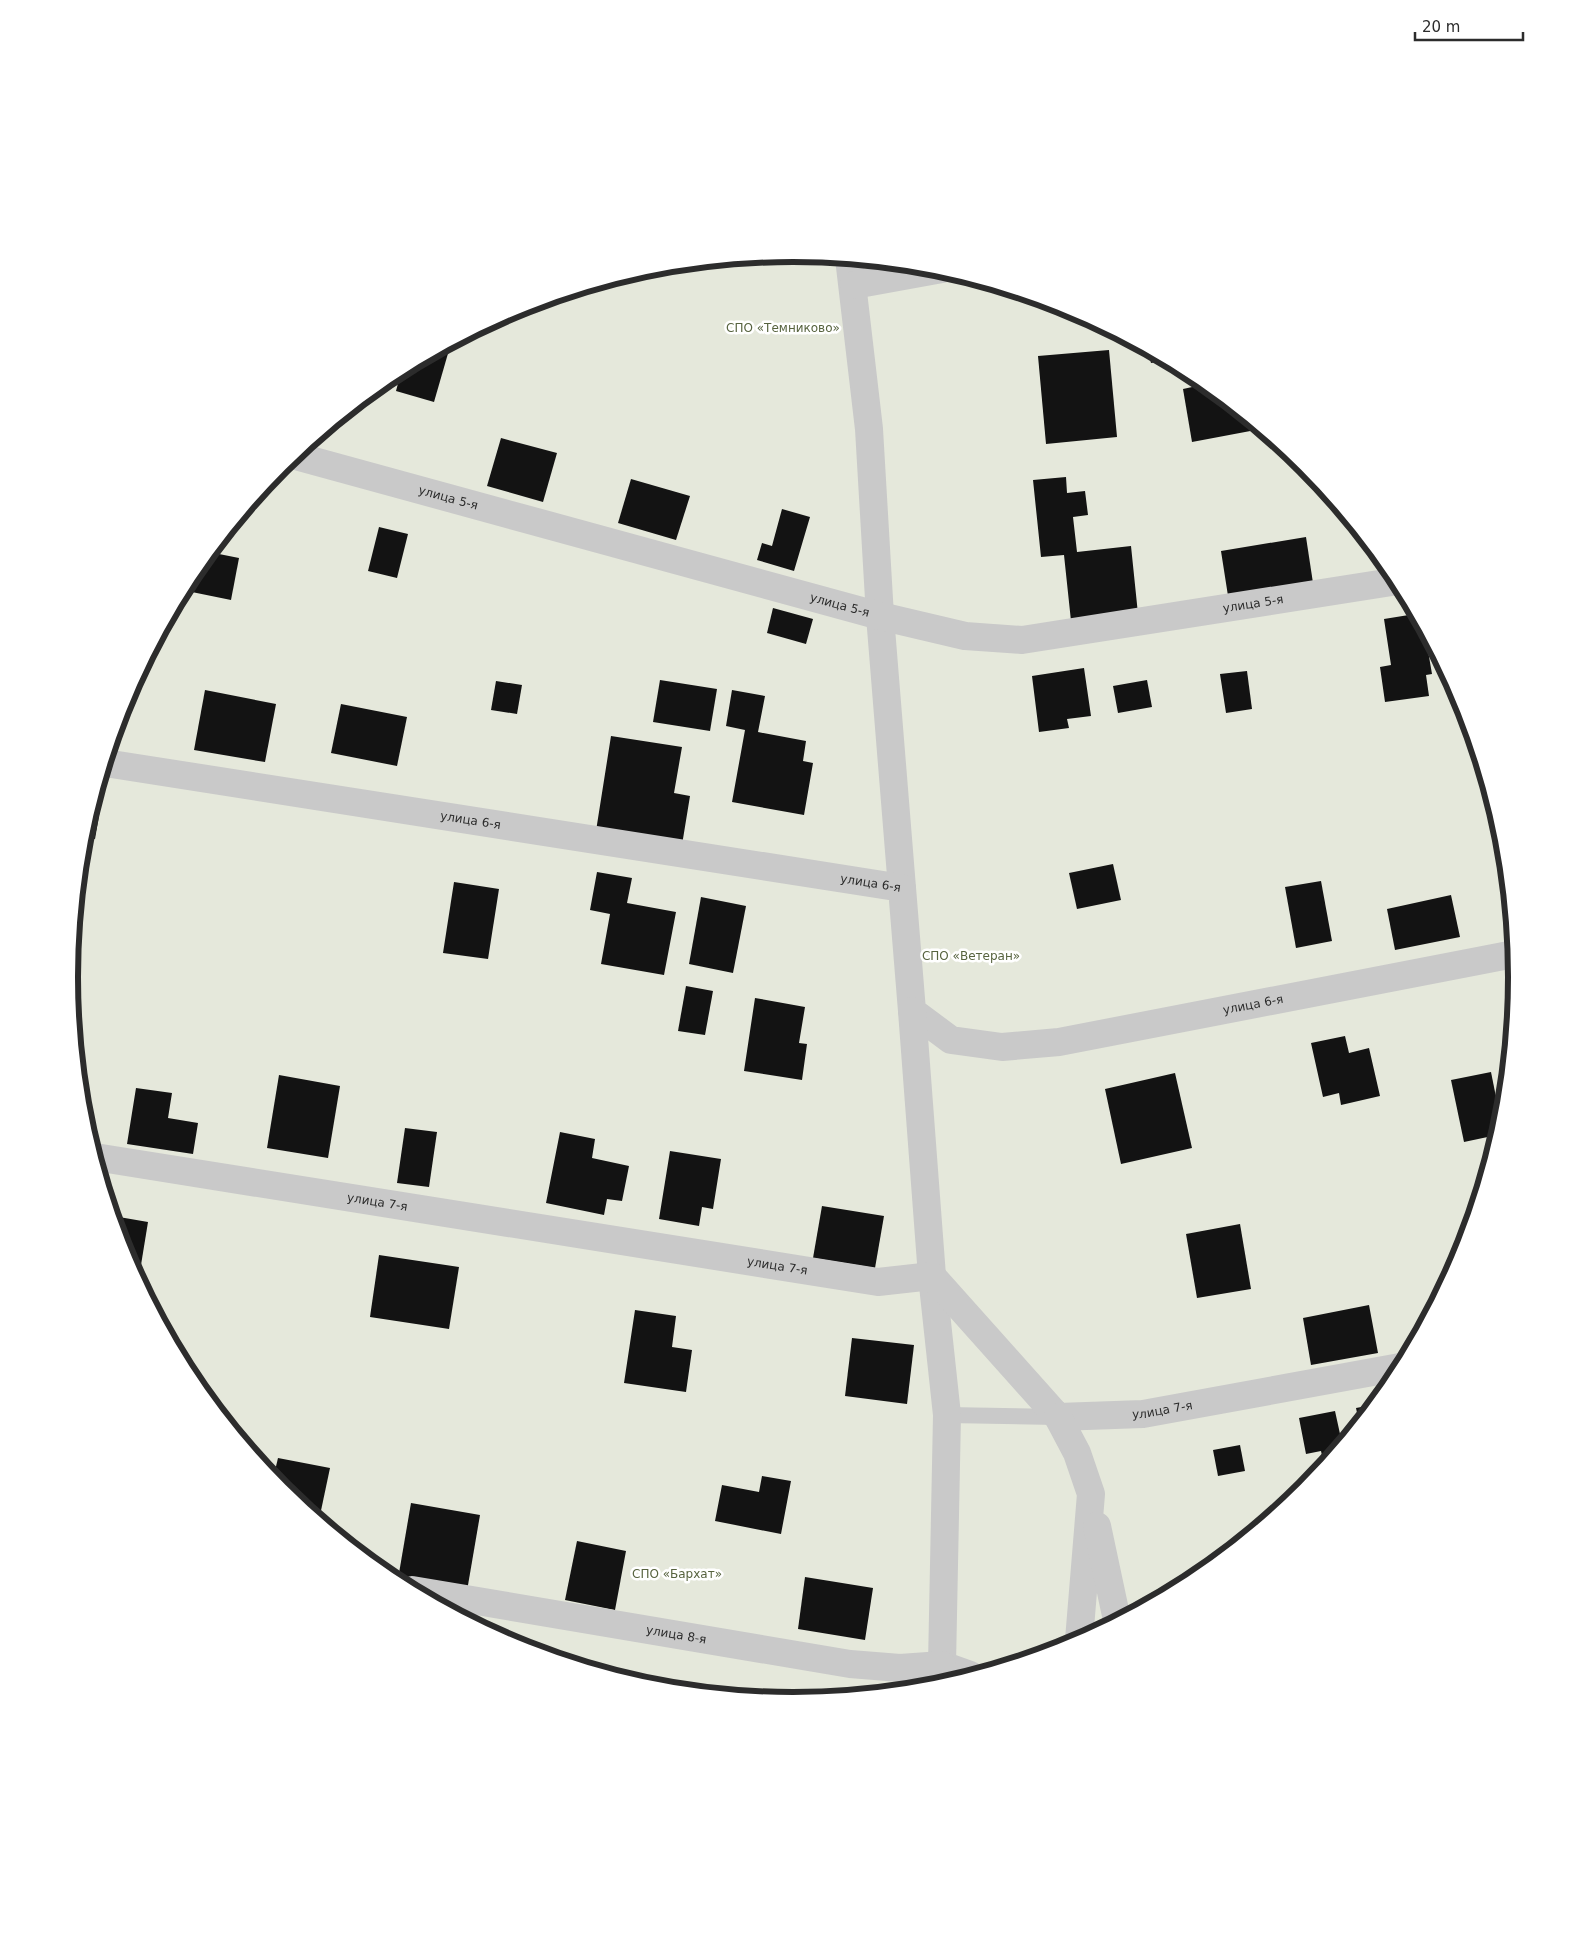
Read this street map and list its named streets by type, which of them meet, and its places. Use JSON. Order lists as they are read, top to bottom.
{
  "streets": {
    "street": [
      "улица 5-я",
      "улица 6-я",
      "улица 7-я",
      "улица 8-я"
    ]
  },
  "parks": ["СПО «Темниково»", "СПО «Ветеран»", "СПО «Бархат»"],
  "scale_bar": "20 m"
}
